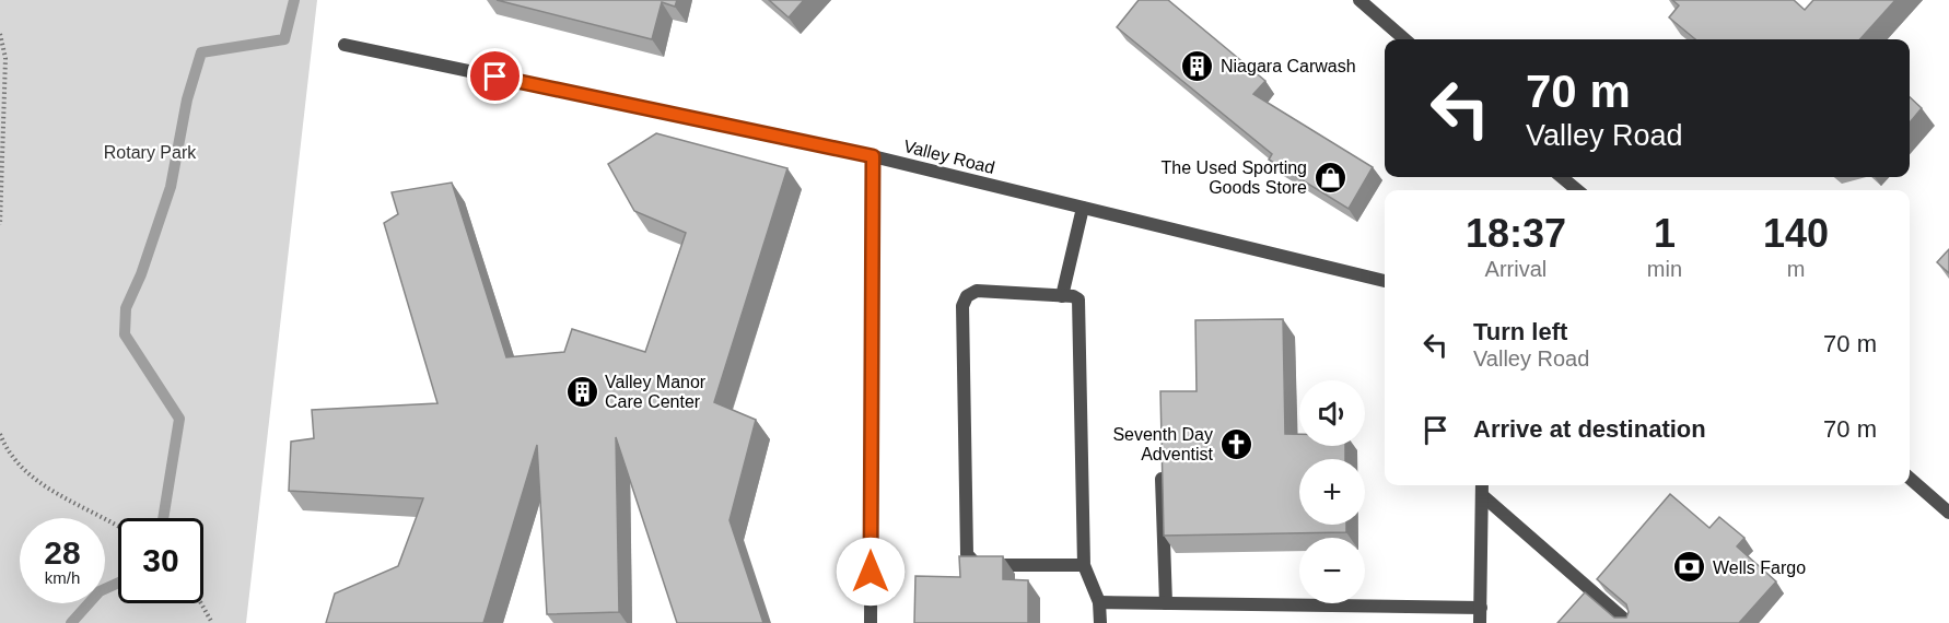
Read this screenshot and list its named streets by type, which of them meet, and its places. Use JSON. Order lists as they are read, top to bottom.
{
  "streets": {
    "street": ["Valley Road"]
  },
  "parks": ["Rotary Park"],
  "places": {
    "building": ["Niagara Carwash", "Valley Manor Care Center"],
    "shop": ["The Used Sporting Goods Store"],
    "church": ["Seventh Day Adventist"],
    "bank": ["Wells Fargo"]
  },
  "page": {
    "turn": ["70 m", "Valley Road"],
    "eta": [
      "18:37",
      "Arrival",
      "1",
      "min",
      "140",
      "m"
    ],
    "list": [
      {
        "name": "Turn left",
        "note": "Valley Road",
        "value": "70 m"
      },
      {
        "name": "Arrive at destination",
        "value": "70 m"
      }
    ],
    "map_buttons": ["+", "−"],
    "speed": "28 km/h",
    "limit": "30"
  }
}
